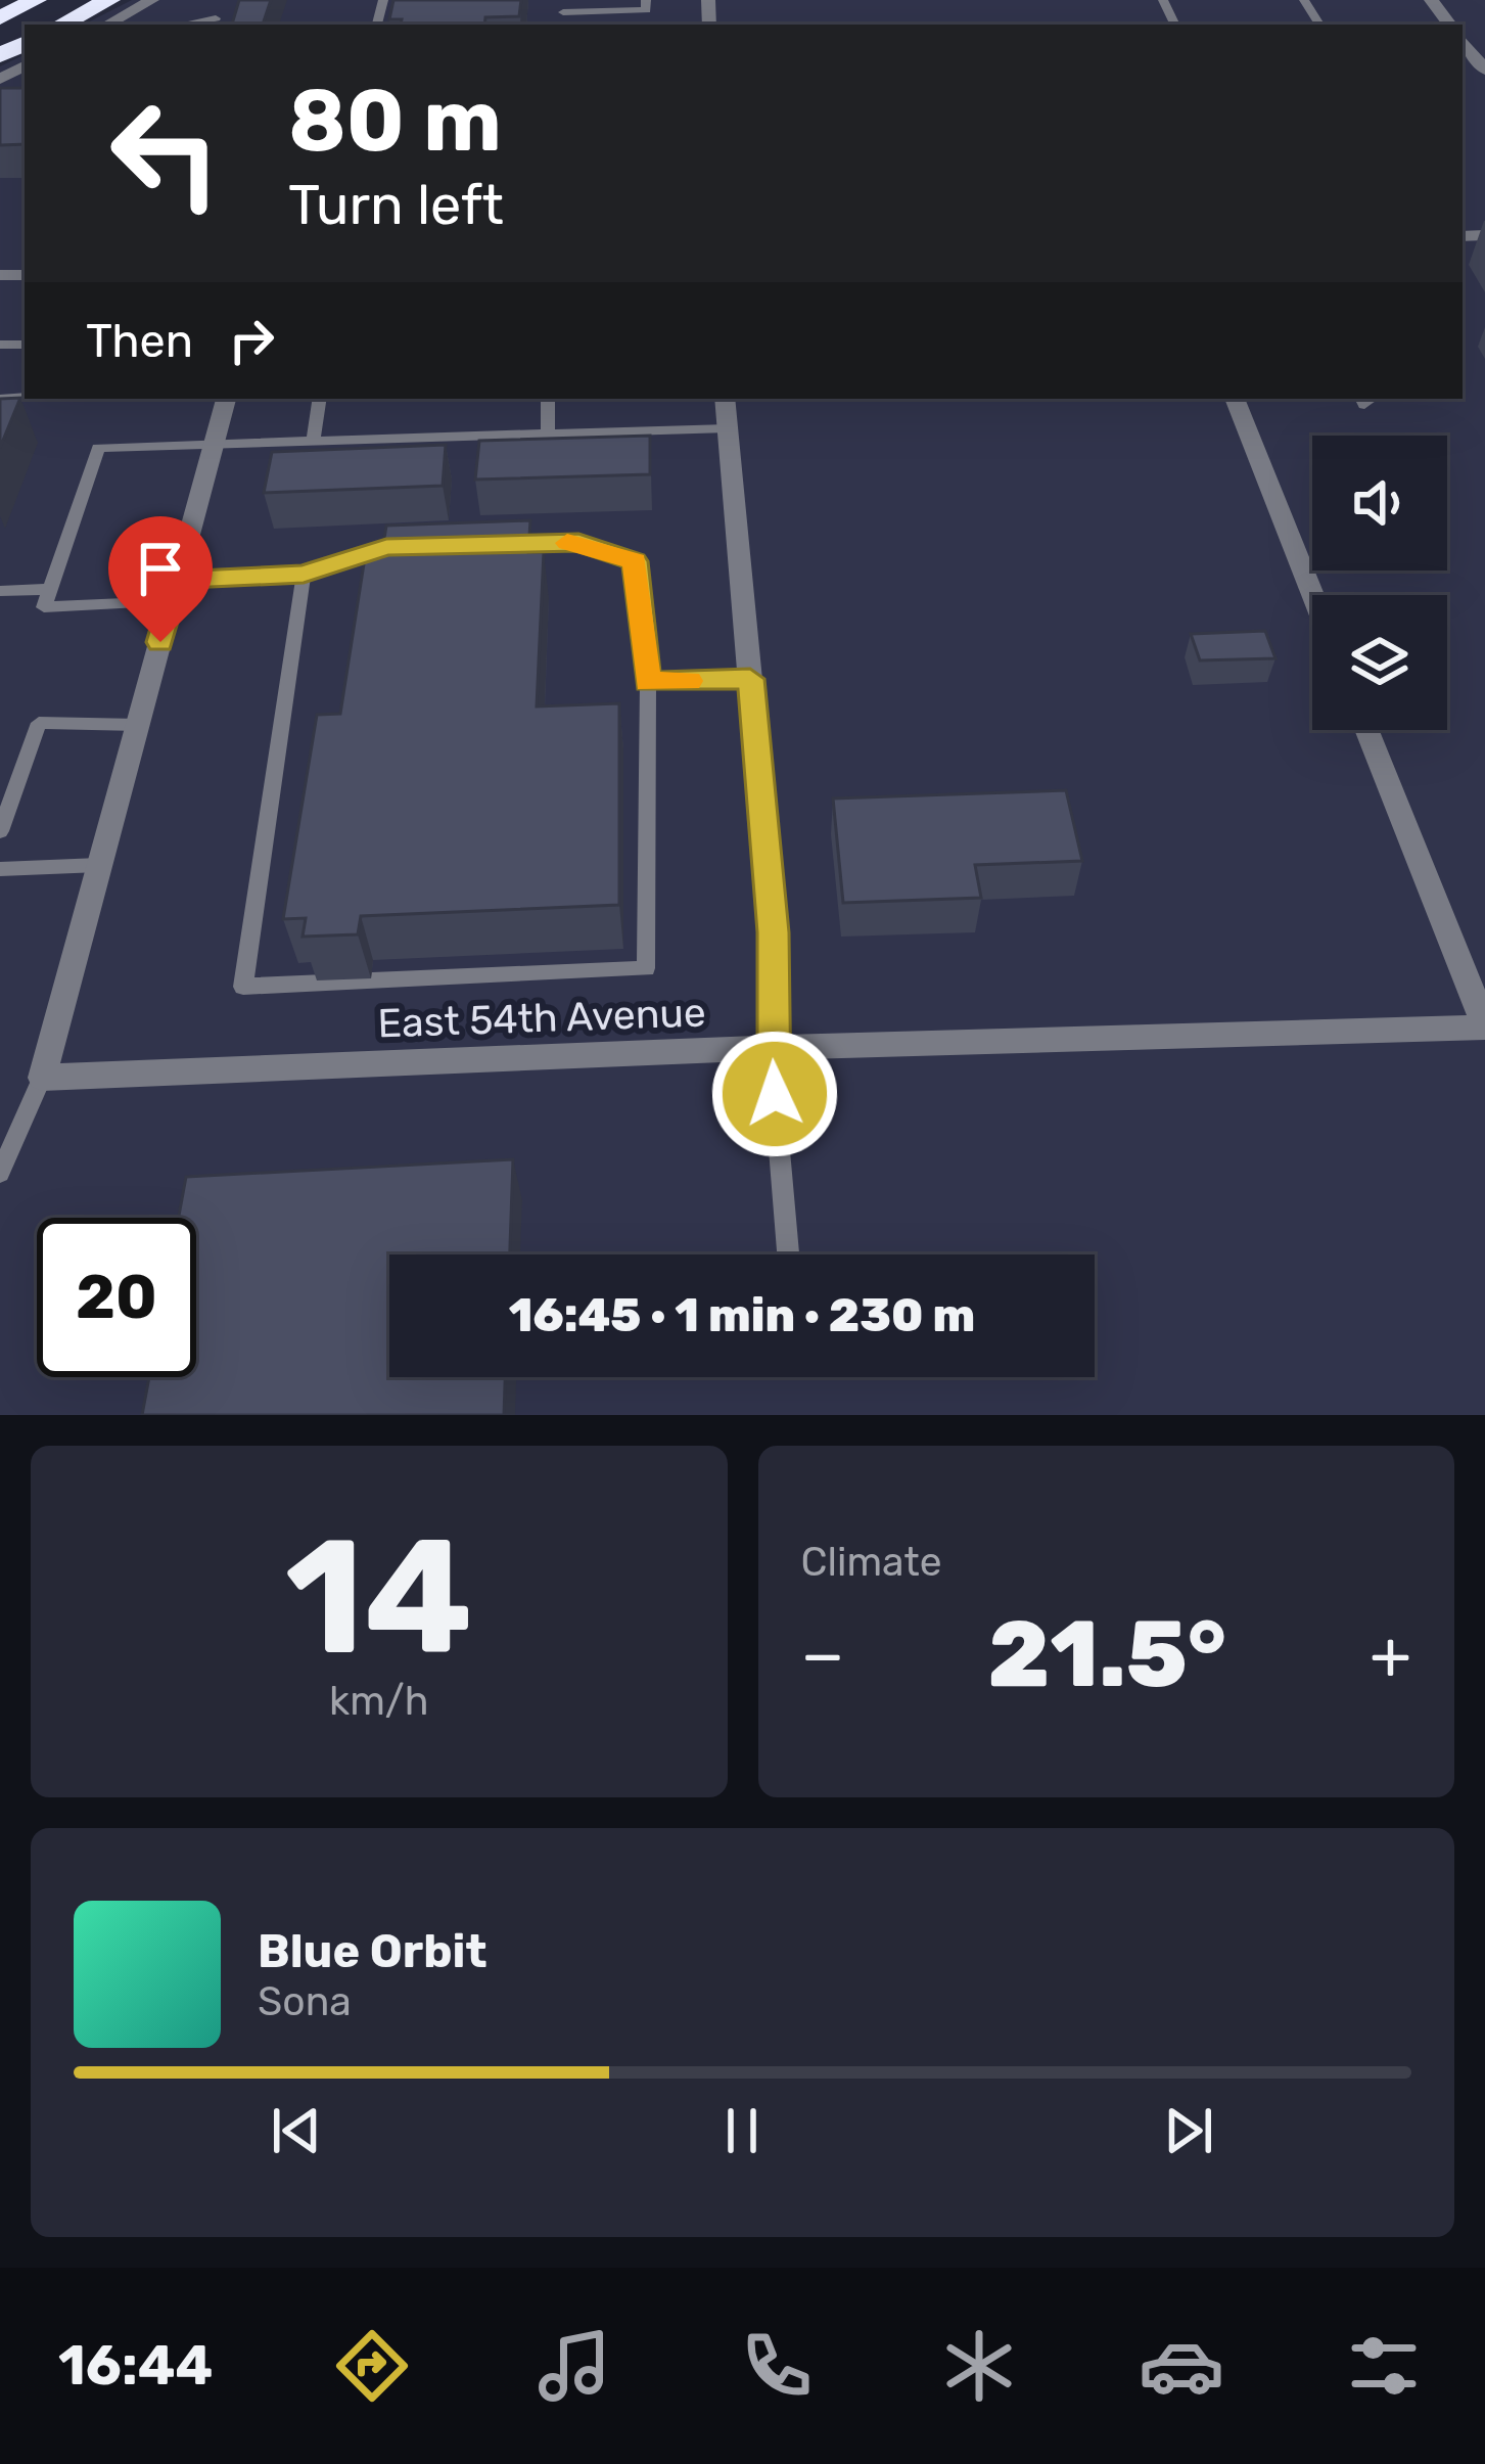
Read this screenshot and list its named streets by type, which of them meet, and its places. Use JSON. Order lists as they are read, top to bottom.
{
  "streets": {
    "street": ["East 54th Avenue"]
  },
  "page": {
    "turn": ["80 m", "Turn left"],
    "then": "Then",
    "limit": "20",
    "trip": "16:45 · 1 min · 230 m",
    "tile": [
      ["14", "km/h"],
      "Climate"
    ],
    "heat": ["−", "21.5°", "+"],
    "song": ["Blue Orbit", "Sona"],
    "tabs": "16:44"
  }
}
